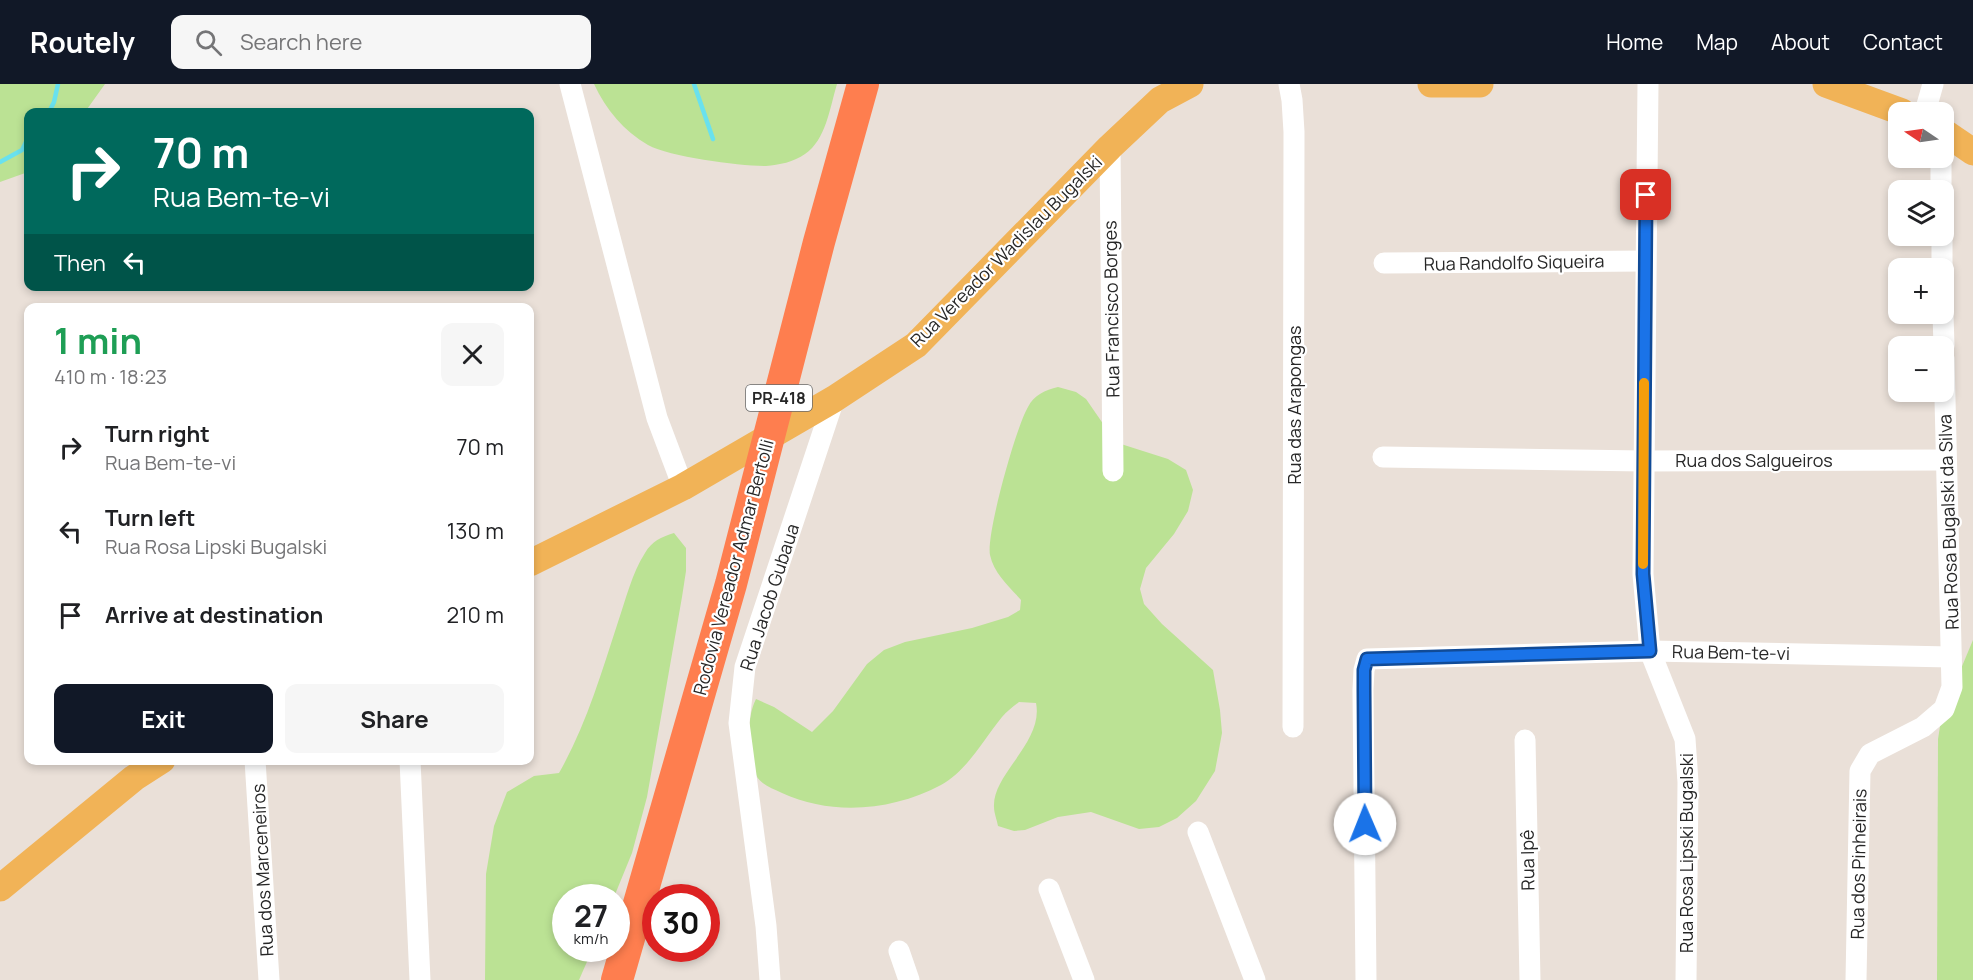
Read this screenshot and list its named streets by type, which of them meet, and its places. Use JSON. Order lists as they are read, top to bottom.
{
  "streets": {
    "highway": ["PR-418", "Rodovia Vereador Admar Bertolli"],
    "main road": ["Rua Vereador Wadislau Bugalski"],
    "street": [
      "Rua Randolfo Siqueira",
      "Rua Francisco Borges",
      "Rua das Arapongas",
      "Rua dos Salgueiros",
      "Rua Rosa Bugalski da Silva",
      "Rua Jacob Gubaua",
      "Rua Bem-te-vi",
      "Rua Rosa Lipski Bugalski",
      "Rua Ipê",
      "Rua dos Pinheirais",
      "Rua dos Marceneiros"
    ]
  },
  "crossings": [
    ["Rua Vereador Wadislau Bugalski", "Rua Francisco Borges"],
    ["Rua Vereador Wadislau Bugalski", "Rua Jacob Gubaua"],
    ["Rua Randolfo Siqueira", "Rua Rosa Lipski Bugalski"],
    ["Rua dos Salgueiros", "Rua Rosa Bugalski da Silva"],
    ["Rua dos Salgueiros", "Rua Rosa Lipski Bugalski"],
    ["Rua Rosa Bugalski da Silva", "Rua Bem-te-vi"],
    ["Rua Rosa Bugalski da Silva", "Rua dos Pinheirais"],
    ["Rua Bem-te-vi", "Rua Rosa Lipski Bugalski"]
  ],
  "north": "left",
  "page": {
    "header": "Routely",
    "search": "Search here",
    "nav": [
      "Home",
      "Map",
      "About",
      "Contact"
    ],
    "map_buttons": ["+", "−"],
    "turn": ["70 m", "Rua Bem-te-vi"],
    "then": "Then",
    "heading": ["1 min", "410 m · 18:23"],
    "list": [
      {
        "name": "Turn right",
        "note": "Rua Bem-te-vi",
        "value": "70 m"
      },
      {
        "name": "Turn left",
        "note": "Rua Rosa Lipski Bugalski",
        "value": "130 m"
      },
      {
        "name": "Arrive at destination",
        "value": "210 m"
      }
    ],
    "buttons": ["Exit", "Share"],
    "speed": "27 km/h",
    "limit": "30"
  }
}
